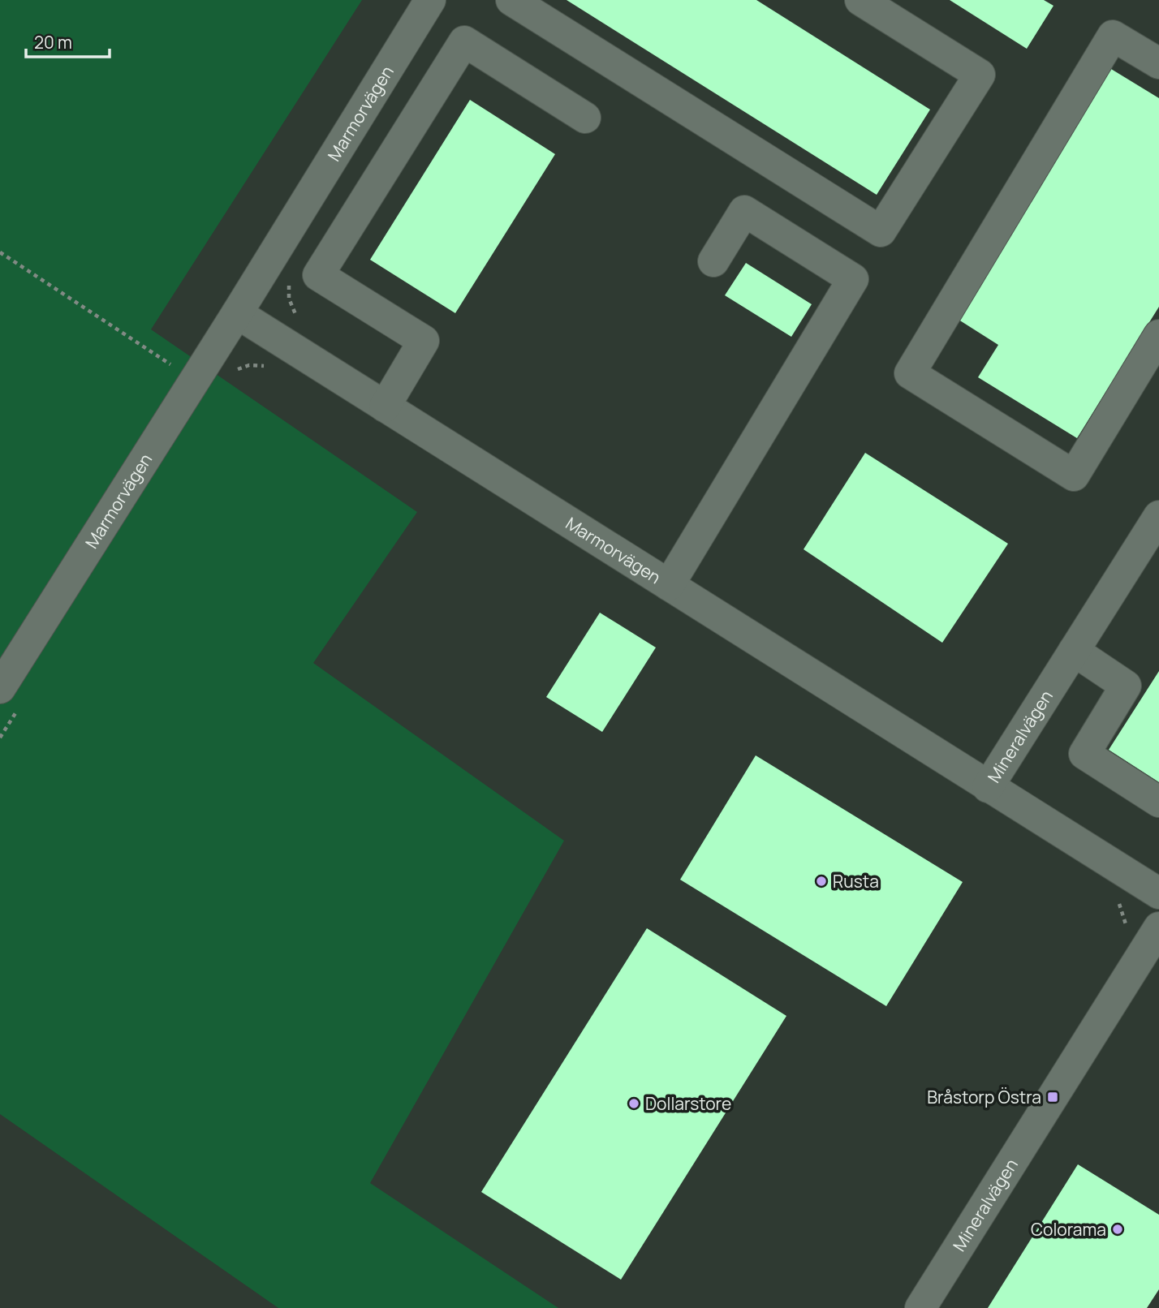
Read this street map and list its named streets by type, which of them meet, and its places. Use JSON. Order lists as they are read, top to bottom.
{
  "streets": {
    "street": ["Marmorvägen", "Mineralvägen"]
  },
  "crossings": [
    ["Marmorvägen", "Mineralvägen"]
  ],
  "places": {
    "other": ["Rusta", "Dollarstore", "Colorama"],
    "transit": ["Bråstorp Östra"]
  },
  "scale_bar": "20 m"
}
